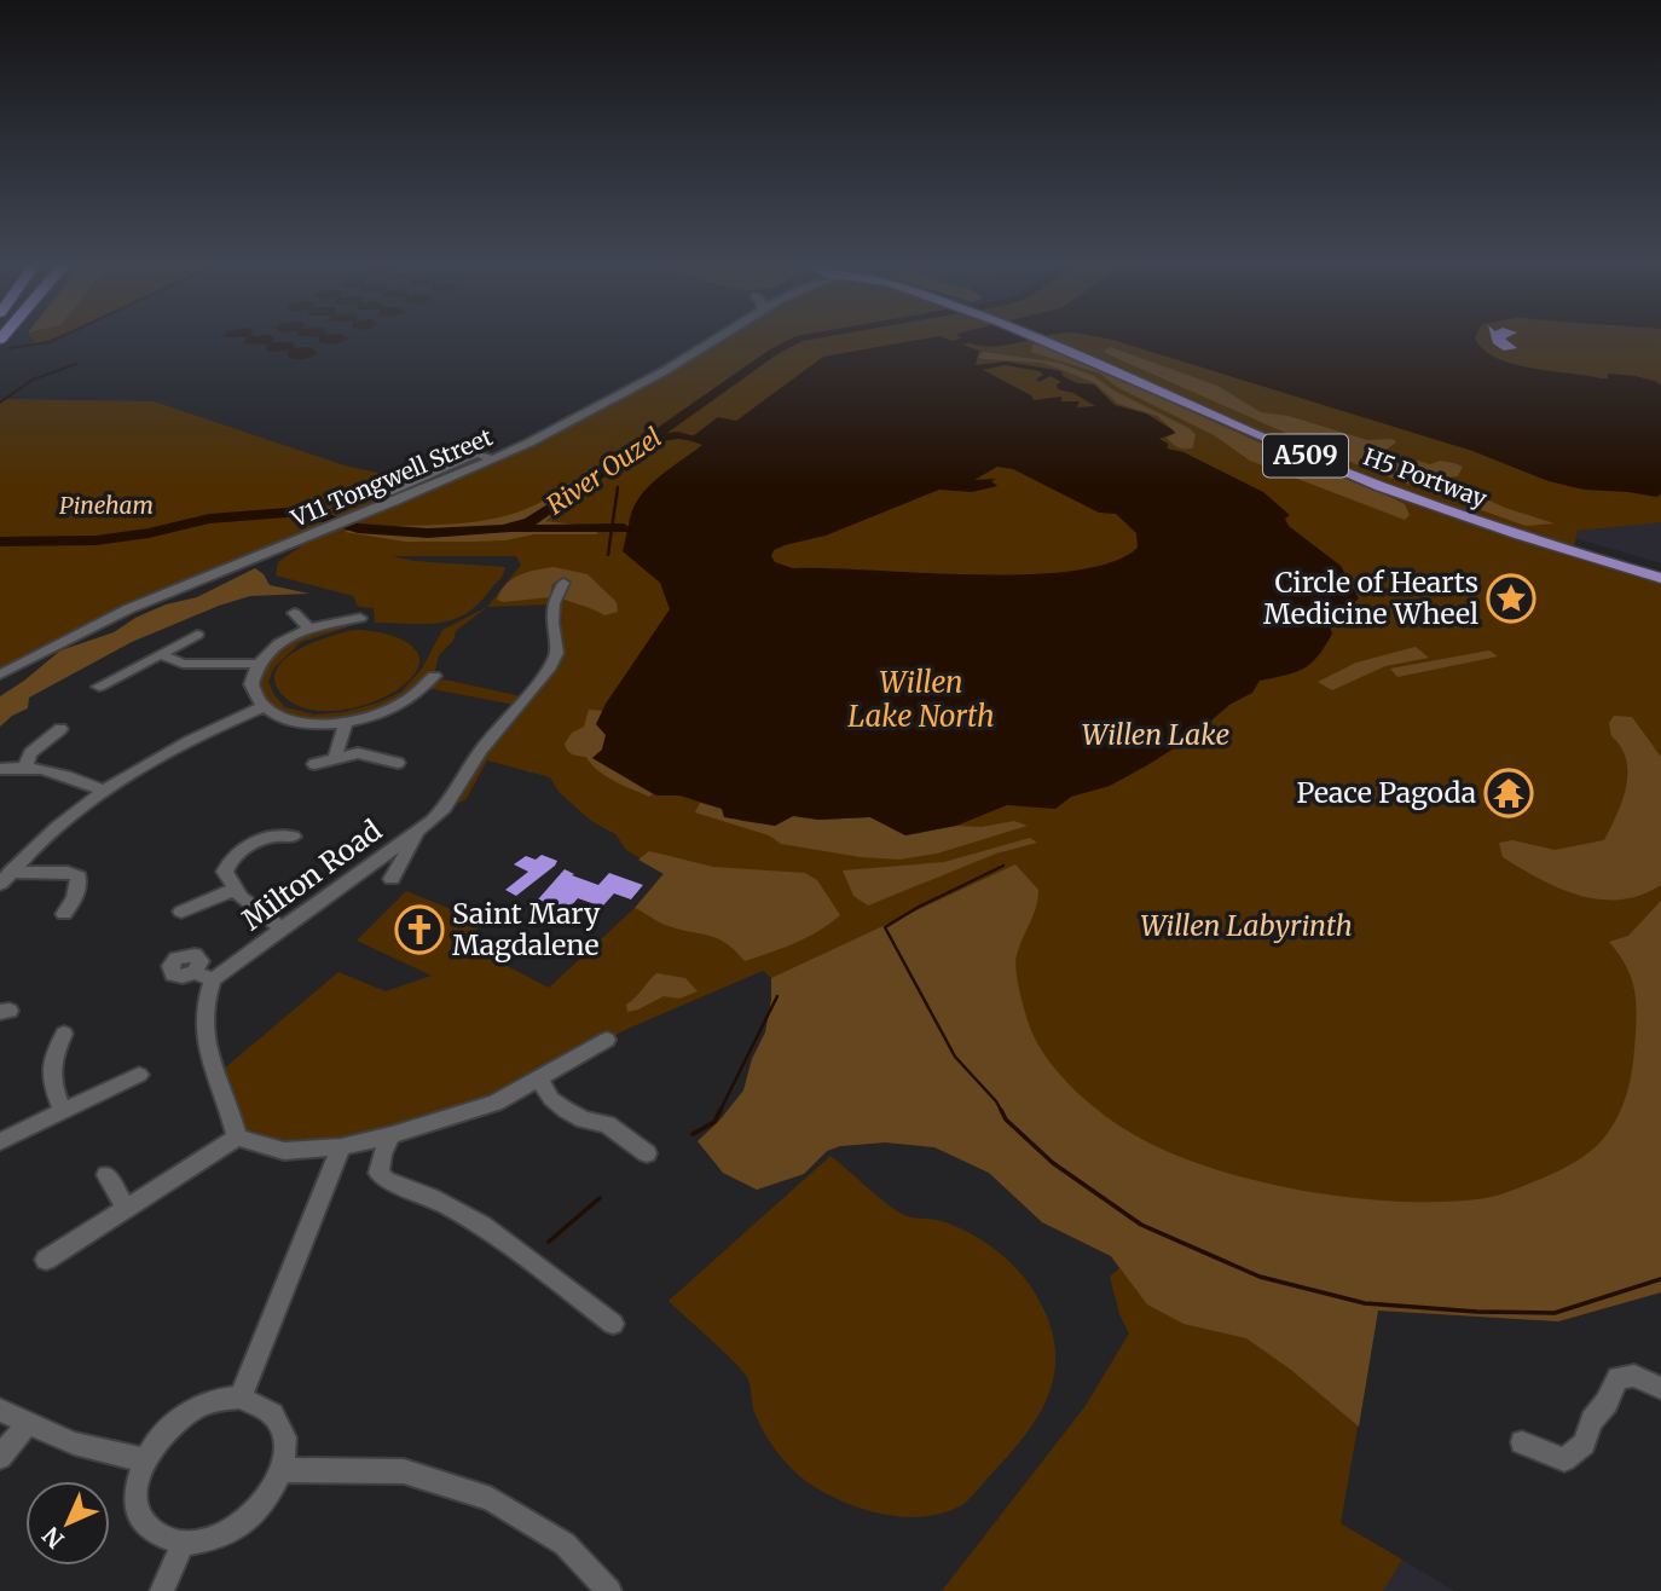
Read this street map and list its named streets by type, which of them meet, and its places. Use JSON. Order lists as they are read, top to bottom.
{
  "streets": {
    "main road": ["A509", "H5 Portway"],
    "street": ["V11 Tongwell Street", "Milton Road"]
  },
  "water": ["River Ouzel", "Willen Lake North"],
  "parks": ["Pineham", "Willen Lake", "Willen Labyrinth"],
  "places": {
    "place": ["Circle of Hearts Medicine Wheel"],
    "temple": ["Peace Pagoda"],
    "church": ["Saint Mary Magdalene"]
  },
  "north": "bottom left"
}
